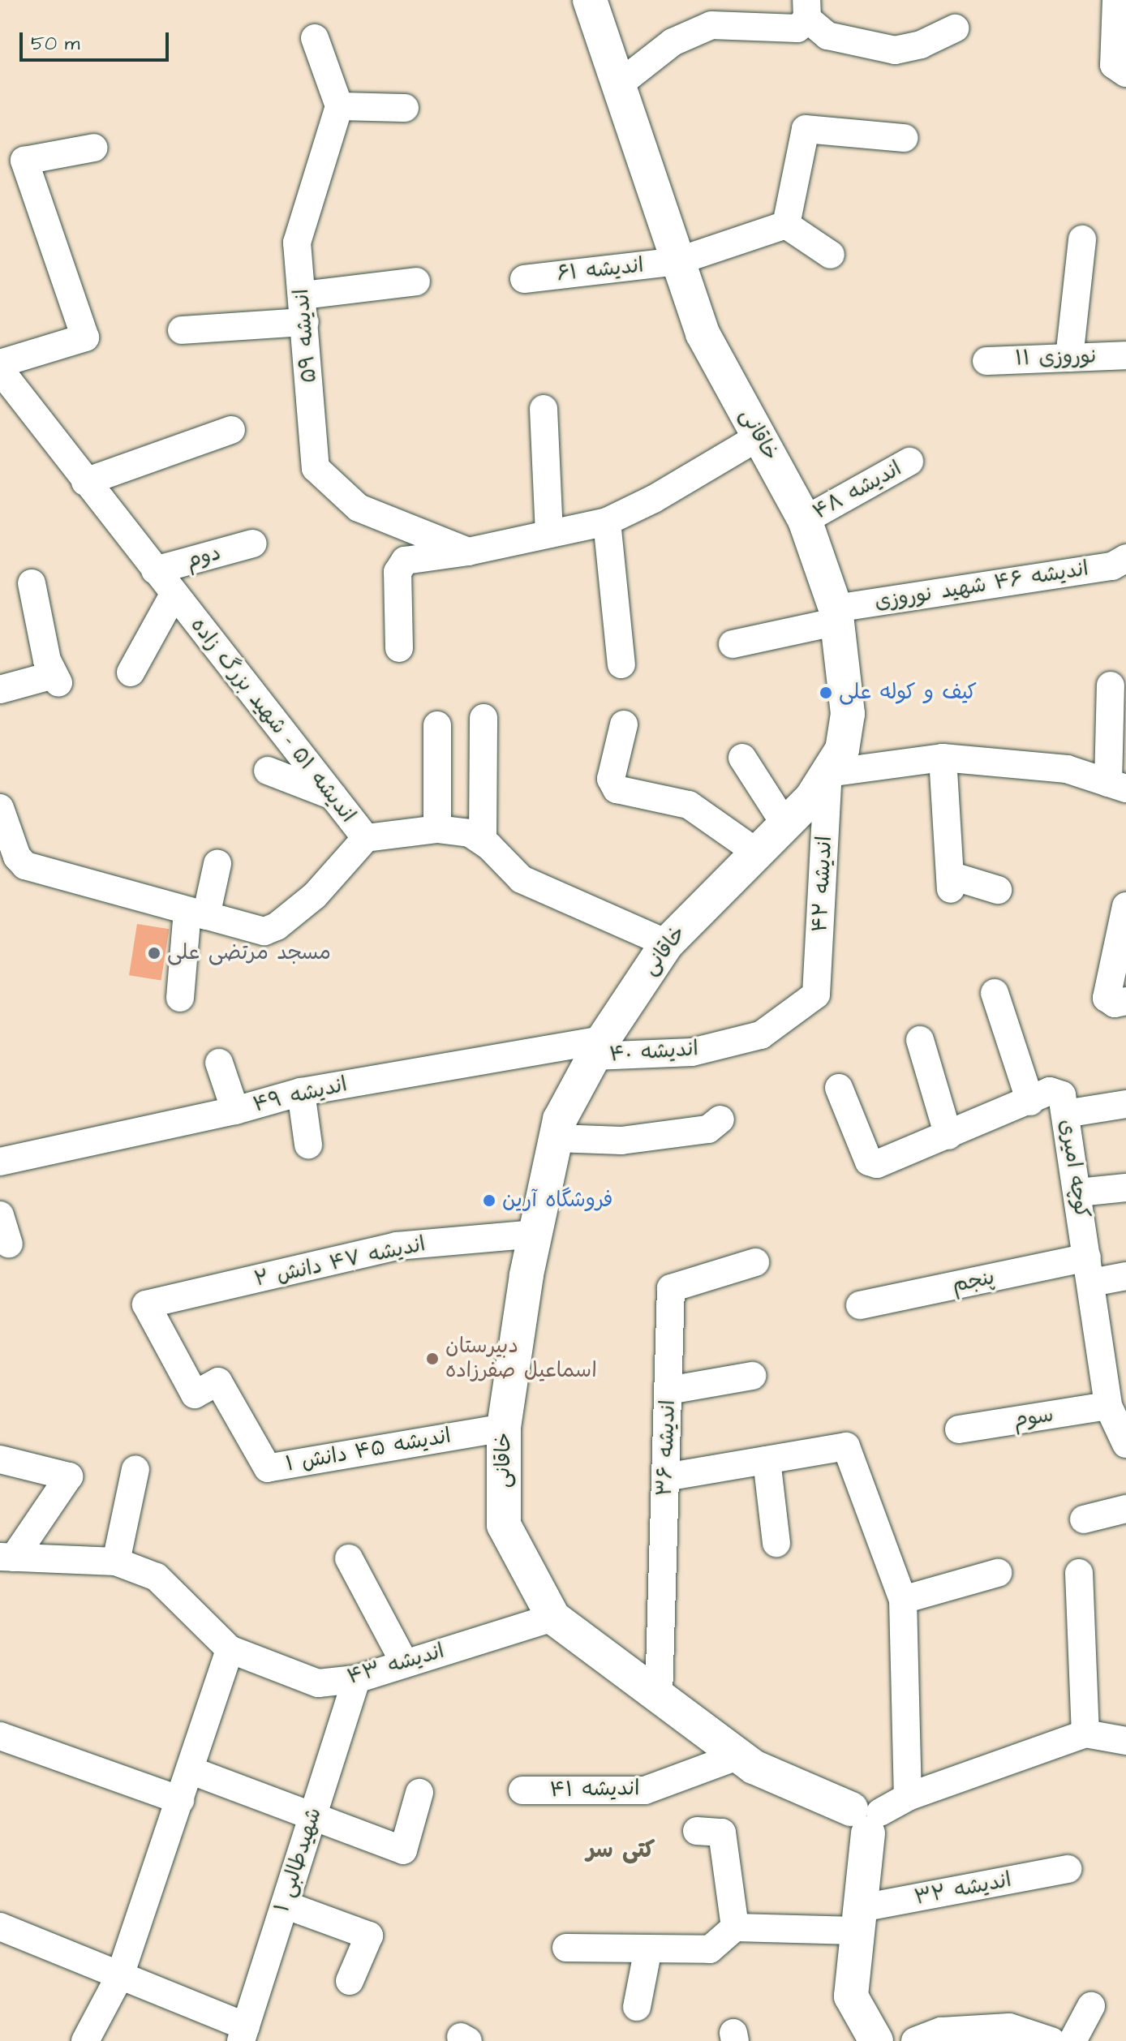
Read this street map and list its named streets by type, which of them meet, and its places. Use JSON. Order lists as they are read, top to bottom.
{
  "streets": {
    "main road": ["خاقانی"],
    "street": [
      "اندیشه ۶۱",
      "اندیشه ۵۹",
      "نوروزی ۱۱",
      "اندیشه ۴۸",
      "دوم",
      "اندیشه ۴۶ شهید نوروزی",
      "اندیشه ۵۱ - شهید بزرگ زاده",
      "اندیشه ۴۲",
      "اندیشه ۴۰",
      "اندیشه ۴۹",
      "کوچه امیری",
      "اندیشه ۴۷ دانش ۲",
      "پنجم",
      "سوم",
      "اندیشه ۳۶",
      "اندیشه ۴۵ دانش ۱",
      "اندیشه ۴۳",
      "اندیشه ۴۱",
      "شهیدطالبی ۱",
      "اندیشه ۳۲"
    ]
  },
  "crossings": [
    ["اندیشه ۶۱", "خاقانی"],
    ["خاقانی", "اندیشه ۴۸"],
    ["خاقانی", "اندیشه ۴۶ شهید نوروزی"],
    ["خاقانی", "اندیشه ۵۱ - شهید بزرگ زاده"],
    ["خاقانی", "اندیشه ۴۲"],
    ["خاقانی", "اندیشه ۴۰"],
    ["خاقانی", "اندیشه ۴۹"],
    ["خاقانی", "اندیشه ۴۷ دانش ۲"],
    ["خاقانی", "اندیشه ۳۶"],
    ["خاقانی", "اندیشه ۴۵ دانش ۱"],
    ["خاقانی", "اندیشه ۴۳"],
    ["خاقانی", "اندیشه ۴۱"],
    ["دوم", "اندیشه ۵۱ - شهید بزرگ زاده"],
    ["اندیشه ۴۲", "اندیشه ۴۰"],
    ["اندیشه ۴۰", "اندیشه ۴۹"],
    ["کوچه امیری", "پنجم"],
    ["کوچه امیری", "سوم"],
    ["اندیشه ۴۷ دانش ۲", "اندیشه ۴۵ دانش ۱"],
    ["اندیشه ۴۳", "شهیدطالبی ۱"]
  ],
  "districts": ["کتی سر"],
  "places": [
    "کیف و کوله علی",
    "مسجد مرتضی علی",
    "فروشگاه آرین",
    "دبیرستان اسماعیل صفرزاده"
  ],
  "scale_bar": "50 m"
}
